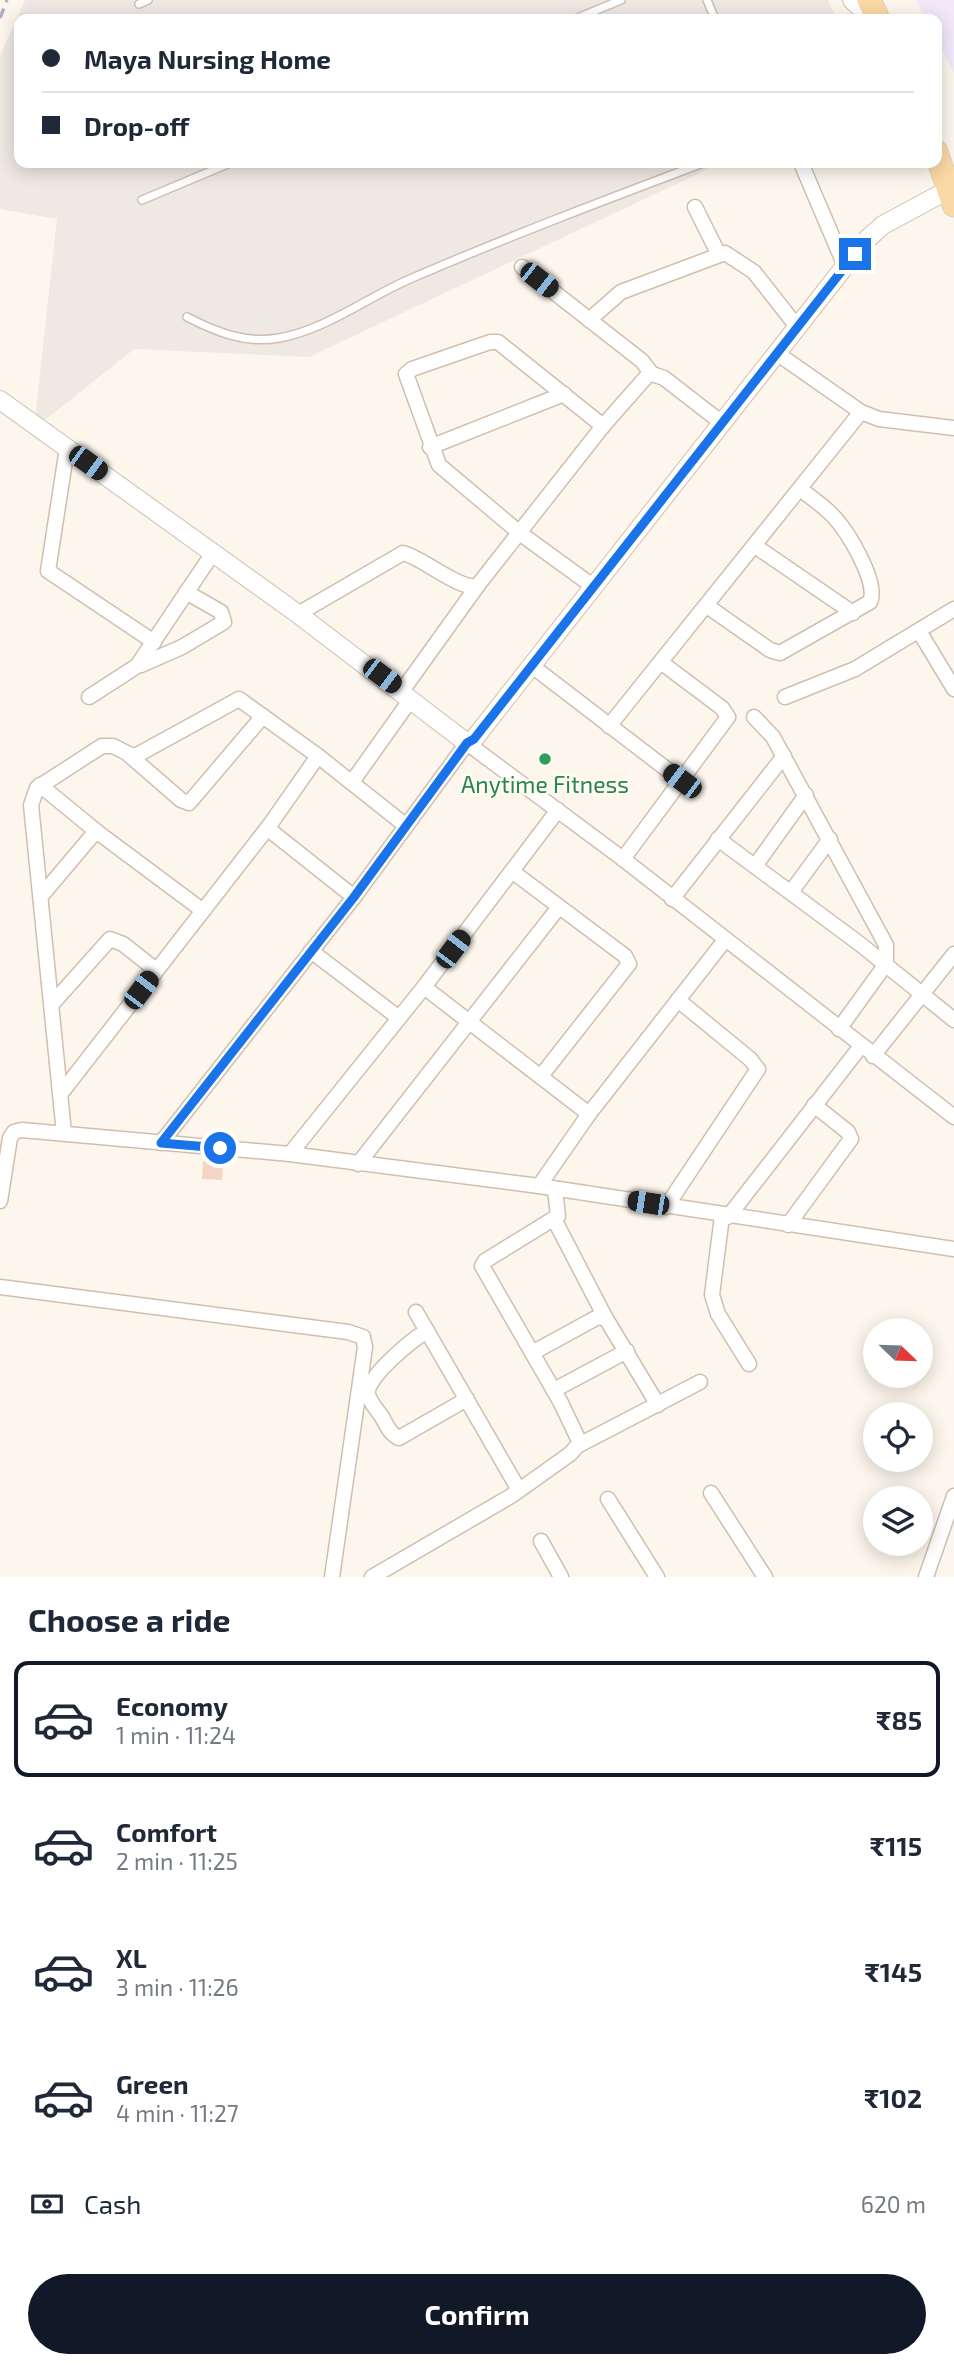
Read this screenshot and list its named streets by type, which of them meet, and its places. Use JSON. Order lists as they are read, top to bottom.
{
  "places": ["Anytime Fitness"],
  "north": "bottom right",
  "page": {
    "banner": ["Maya Nursing Home", "Drop-off"],
    "heading": "Choose a ride",
    "list": [
      {
        "name": "Economy",
        "note": "1 min · 11:24",
        "value": "₹85"
      },
      {
        "name": "Comfort",
        "note": "2 min · 11:25",
        "value": "₹115"
      },
      {
        "name": "XL",
        "note": "3 min · 11:26",
        "value": "₹145"
      },
      {
        "name": "Green",
        "note": "4 min · 11:27",
        "value": "₹102"
      }
    ],
    "pay": ["Cash", "620 m"],
    "buttons": "Confirm"
  }
}
